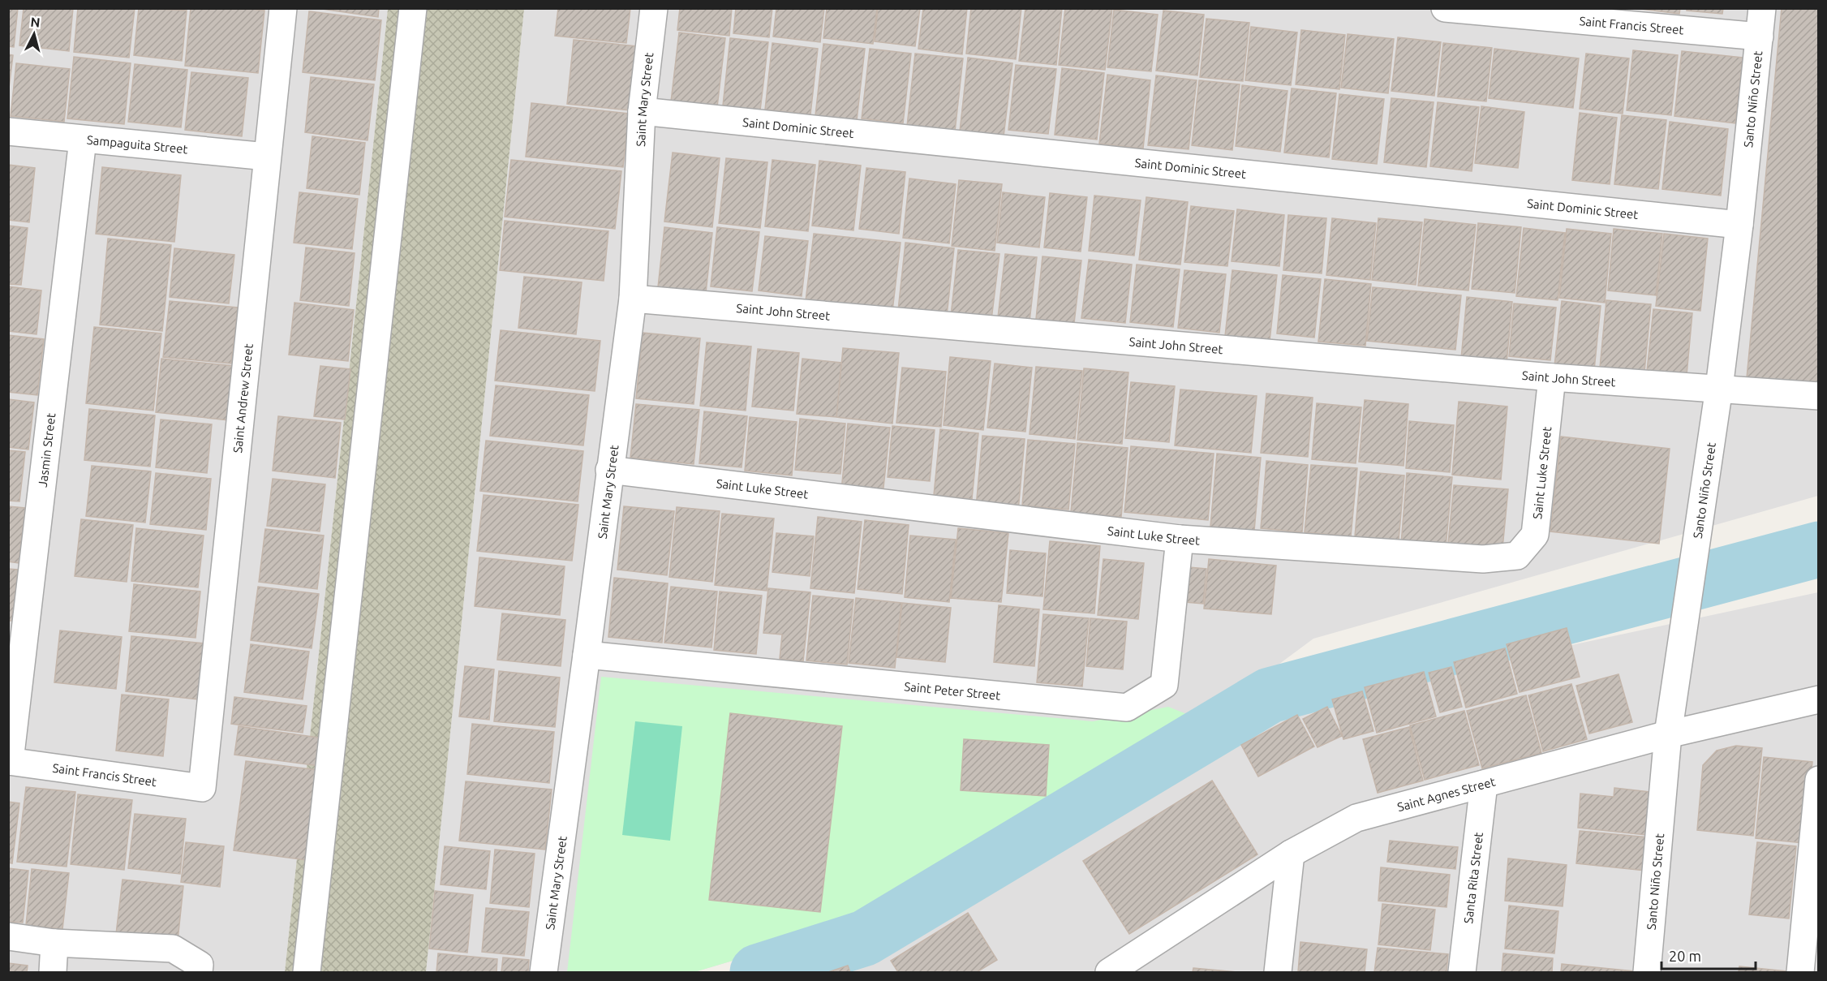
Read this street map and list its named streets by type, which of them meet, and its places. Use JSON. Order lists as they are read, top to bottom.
{
  "streets": {
    "street": [
      "Saint Francis Street",
      "Saint Mary Street",
      "Santo Niño Street",
      "Saint Dominic Street",
      "Sampaguita Street",
      "Saint John Street",
      "Saint Andrew Street",
      "Jasmin Street",
      "Saint Luke Street",
      "Saint Peter Street",
      "Saint Agnes Street",
      "Santa Rita Street"
    ]
  },
  "crossings": [
    ["Saint Francis Street", "Santo Niño Street"],
    ["Saint Francis Street", "Saint Andrew Street"],
    ["Saint Francis Street", "Jasmin Street"],
    ["Saint Mary Street", "Saint Dominic Street"],
    ["Saint Mary Street", "Saint John Street"],
    ["Saint Mary Street", "Saint Luke Street"],
    ["Saint Mary Street", "Saint Peter Street"],
    ["Santo Niño Street", "Saint Dominic Street"],
    ["Santo Niño Street", "Saint John Street"],
    ["Santo Niño Street", "Saint Agnes Street"],
    ["Sampaguita Street", "Saint Andrew Street"],
    ["Sampaguita Street", "Jasmin Street"],
    ["Saint John Street", "Saint Luke Street"],
    ["Saint Luke Street", "Saint Peter Street"],
    ["Saint Agnes Street", "Santa Rita Street"]
  ],
  "scale_bar": "20 m",
  "north": "top"
}
